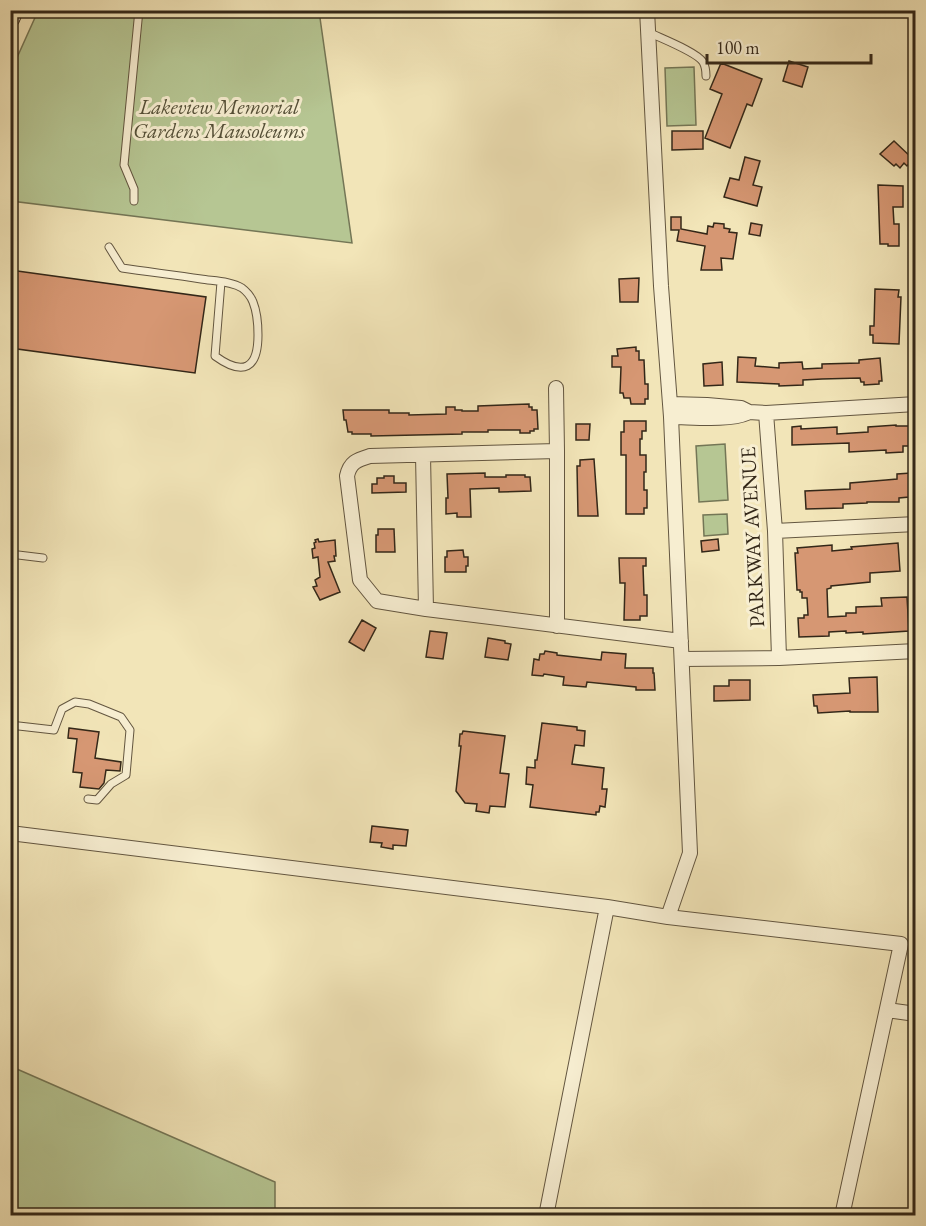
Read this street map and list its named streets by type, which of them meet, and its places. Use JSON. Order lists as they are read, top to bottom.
{
  "streets": {
    "street": ["PARKWAY AVENUE"]
  },
  "parks": ["Lakeview Memorial Gardens Mausoleums"],
  "scale_bar": "100 m"
}
